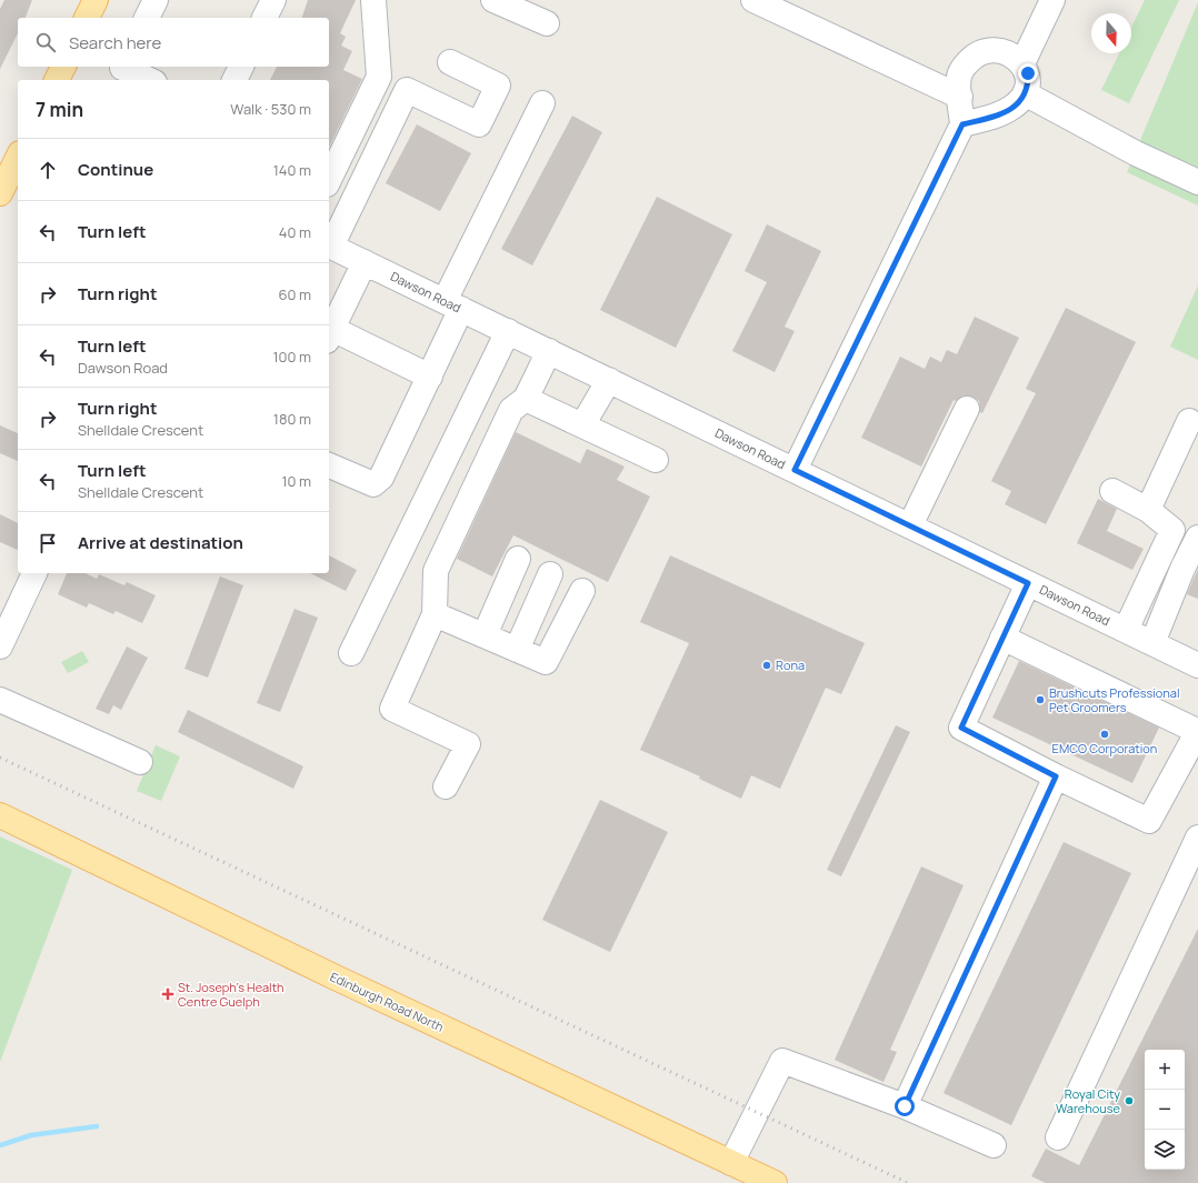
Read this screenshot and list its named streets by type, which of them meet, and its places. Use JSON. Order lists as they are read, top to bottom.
{
  "streets": {
    "main road": ["Edinburgh Road North"],
    "street": ["Dawson Road"]
  },
  "places": {
    "other": [
      "Rona",
      "Brushcuts Professional Pet Groomers",
      "EMCO Corporation",
      "Royal City Warehouse"
    ],
    "health": ["St. Joseph's Health Centre Guelph"]
  },
  "north": "bottom",
  "page": {
    "search": "Search here",
    "heading": ["7 min", "Walk · 530 m"],
    "list": [
      ["Continue", "140 m"],
      ["Turn left", "40 m"],
      ["Turn right", "60 m"],
      ["Turn left", "Dawson Road", "100 m"],
      ["Turn right", "Shelldale Crescent", "180 m"],
      ["Turn left", "Shelldale Crescent", "10 m"],
      "Arrive at destination"
    ],
    "map_buttons": ["+", "−"]
  }
}
